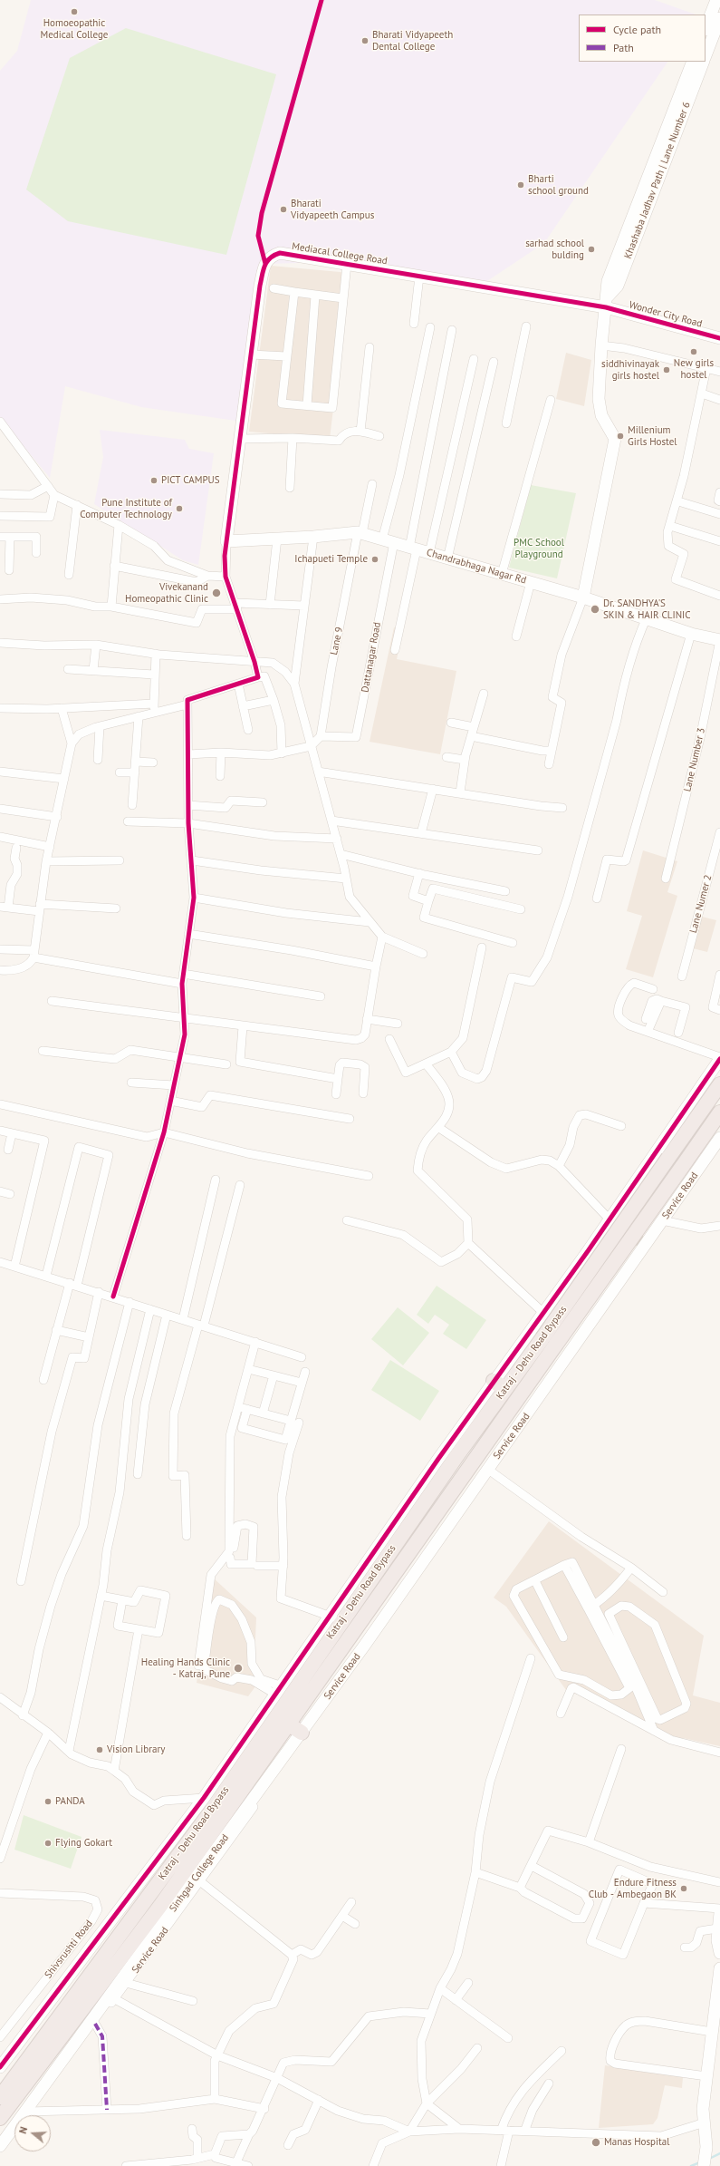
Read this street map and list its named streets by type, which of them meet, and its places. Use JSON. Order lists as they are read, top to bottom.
{
  "streets": {
    "highway": ["Katraj - Dehu Road Bypass"],
    "street": [
      "Khashaba Jadhav Path | Lane Number 6",
      "Mediacal College Road",
      "Wonder City Road",
      "Chandrabhaga Nagar Rd",
      "Lane 9",
      "Dattanagar Road",
      "Lane Number 3",
      "Lane Numer 2",
      "Service Road",
      "Sinhgad College Road",
      "Shivsrushti Road"
    ]
  },
  "crossings": [
    ["Khashaba Jadhav Path | Lane Number 6", "Mediacal College Road"],
    ["Khashaba Jadhav Path | Lane Number 6", "Wonder City Road"],
    ["Khashaba Jadhav Path | Lane Number 6", "Chandrabhaga Nagar Rd"],
    ["Mediacal College Road", "Wonder City Road"],
    ["Mediacal College Road", "Chandrabhaga Nagar Rd"],
    ["Chandrabhaga Nagar Rd", "Lane 9"],
    ["Chandrabhaga Nagar Rd", "Dattanagar Road"],
    ["Chandrabhaga Nagar Rd", "Lane Number 3"],
    ["Lane 9", "Dattanagar Road"],
    ["Service Road", "Sinhgad College Road"]
  ],
  "parks": ["PMC School Playground"],
  "places": [
    "Homoeopathic Medical College",
    "Bharati Vidyapeeth Dental College",
    "Bharti school ground",
    "Bharati Vidyapeeth Campus",
    "sarhad school bulding",
    "New girls hostel",
    "siddhivinayak girls hostel",
    "Millenium Girls Hostel",
    "PICT CAMPUS",
    "Pune Institute of Computer Technology",
    "Ichapueti Temple",
    "Vivekanand Homeopathic Clinic",
    "Dr. SANDHYA'S SKIN & HAIR CLINIC",
    "Healing Hands Clinic - Katraj, Pune",
    "Vision Library",
    "PANDA",
    "Flying Gokart",
    "Endure Fitness Club - Ambegaon BK",
    "Manas Hospital"
  ],
  "legend": ["Cycle path", "Path"],
  "north": "left"
}
